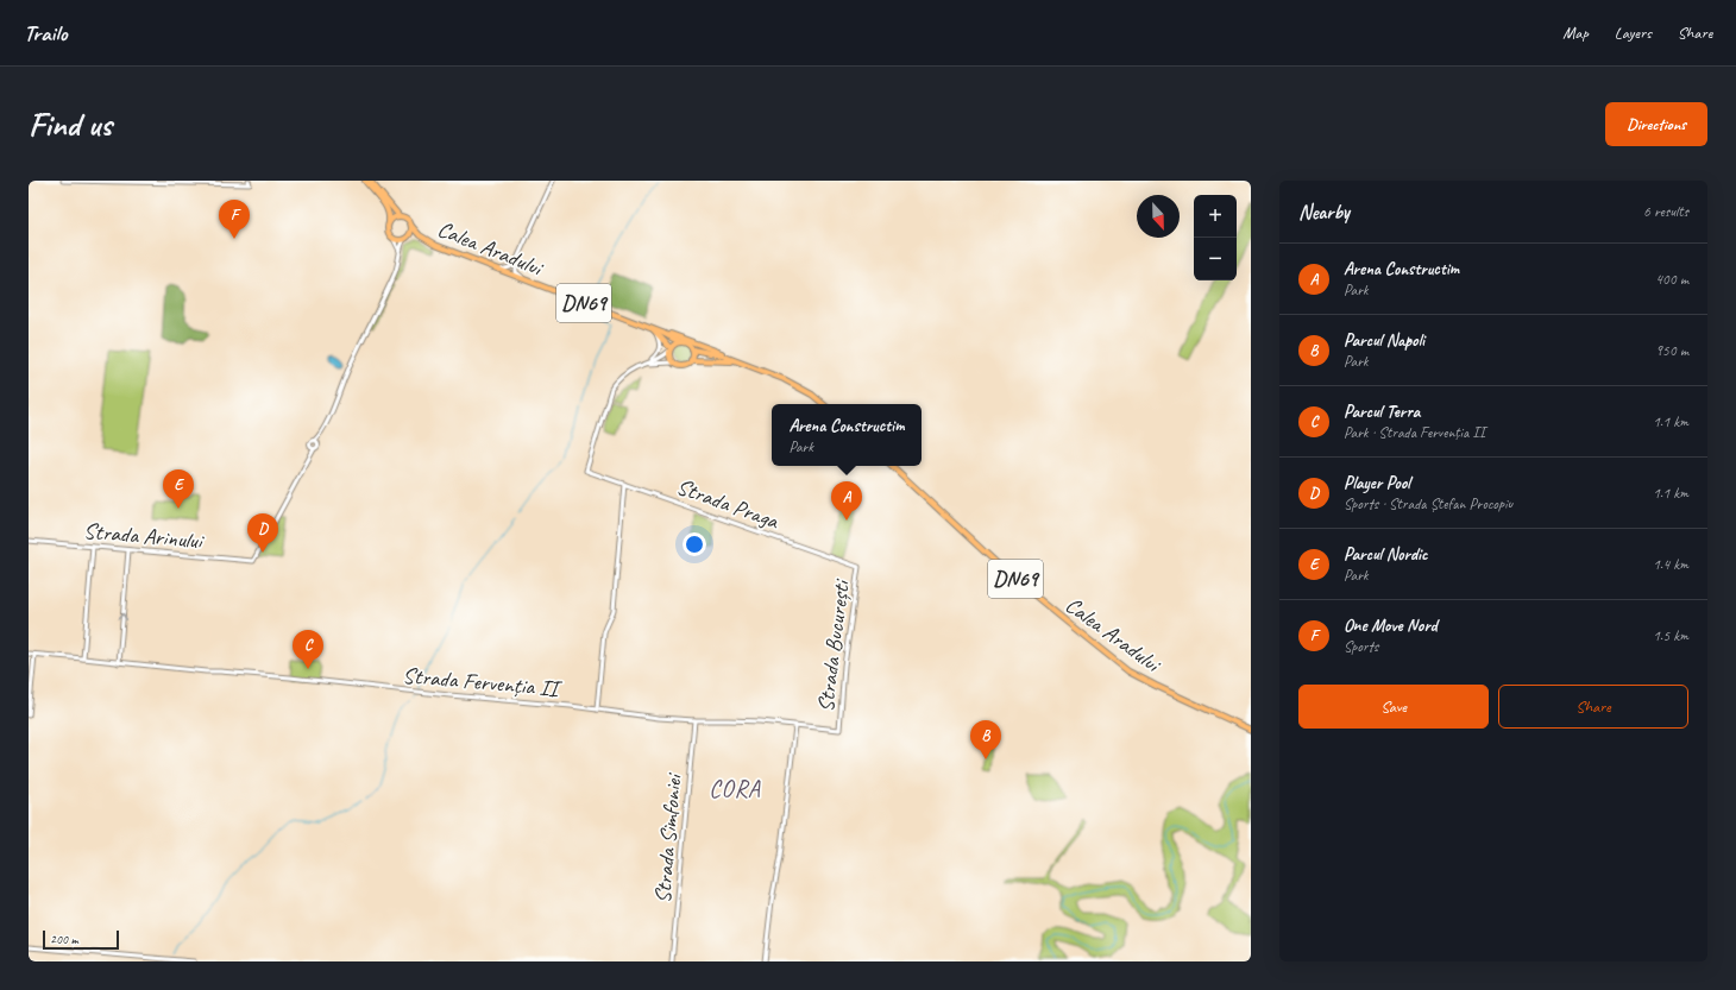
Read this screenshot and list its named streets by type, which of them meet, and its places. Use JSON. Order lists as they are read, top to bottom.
{
  "streets": {
    "main road": ["Calea Aradului", "DN69"],
    "street": [
      "Strada Praga",
      "Strada Arinului",
      "Strada București",
      "Strada Fervenția II",
      "Strada Simfoniei"
    ]
  },
  "crossings": [
    ["Calea Aradului", "DN69"],
    ["Strada Praga", "Strada București"],
    ["Strada București", "Strada Fervenția II"],
    ["Strada Fervenția II", "Strada Simfoniei"]
  ],
  "districts": ["CORA"],
  "scale_bar": "200 m",
  "north": "bottom",
  "page": {
    "header": "Trailo",
    "nav": ["Map", "Layers", "Share"],
    "buttons": [
      "Directions",
      ["Save", "Share"]
    ],
    "title": "Find us",
    "heading": ["Nearby", "6 results"],
    "map_buttons": ["+", "−"],
    "pins": [
      "F",
      "E",
      "A",
      "D",
      "C",
      "B"
    ],
    "list": [
      {
        "mark": "A",
        "name": "Arena Constructim",
        "note": "Park",
        "value": "400 m"
      },
      {
        "mark": "B",
        "name": "Parcul Napoli",
        "note": "Park",
        "value": "950 m"
      },
      {
        "mark": "C",
        "name": "Parcul Terra",
        "note": "Park · Strada Fervenția II",
        "value": "1.1 km"
      },
      {
        "mark": "D",
        "name": "Player Pool",
        "note": "Sports · Strada Ștefan Procopiu",
        "value": "1.1 km"
      },
      {
        "mark": "E",
        "name": "Parcul Nordic",
        "note": "Park",
        "value": "1.4 km"
      },
      {
        "mark": "F",
        "name": "One Move Nord",
        "note": "Sports",
        "value": "1.5 km"
      }
    ],
    "popup": ["Arena Constructim", "Park"],
    "scale": "200 m"
  }
}
